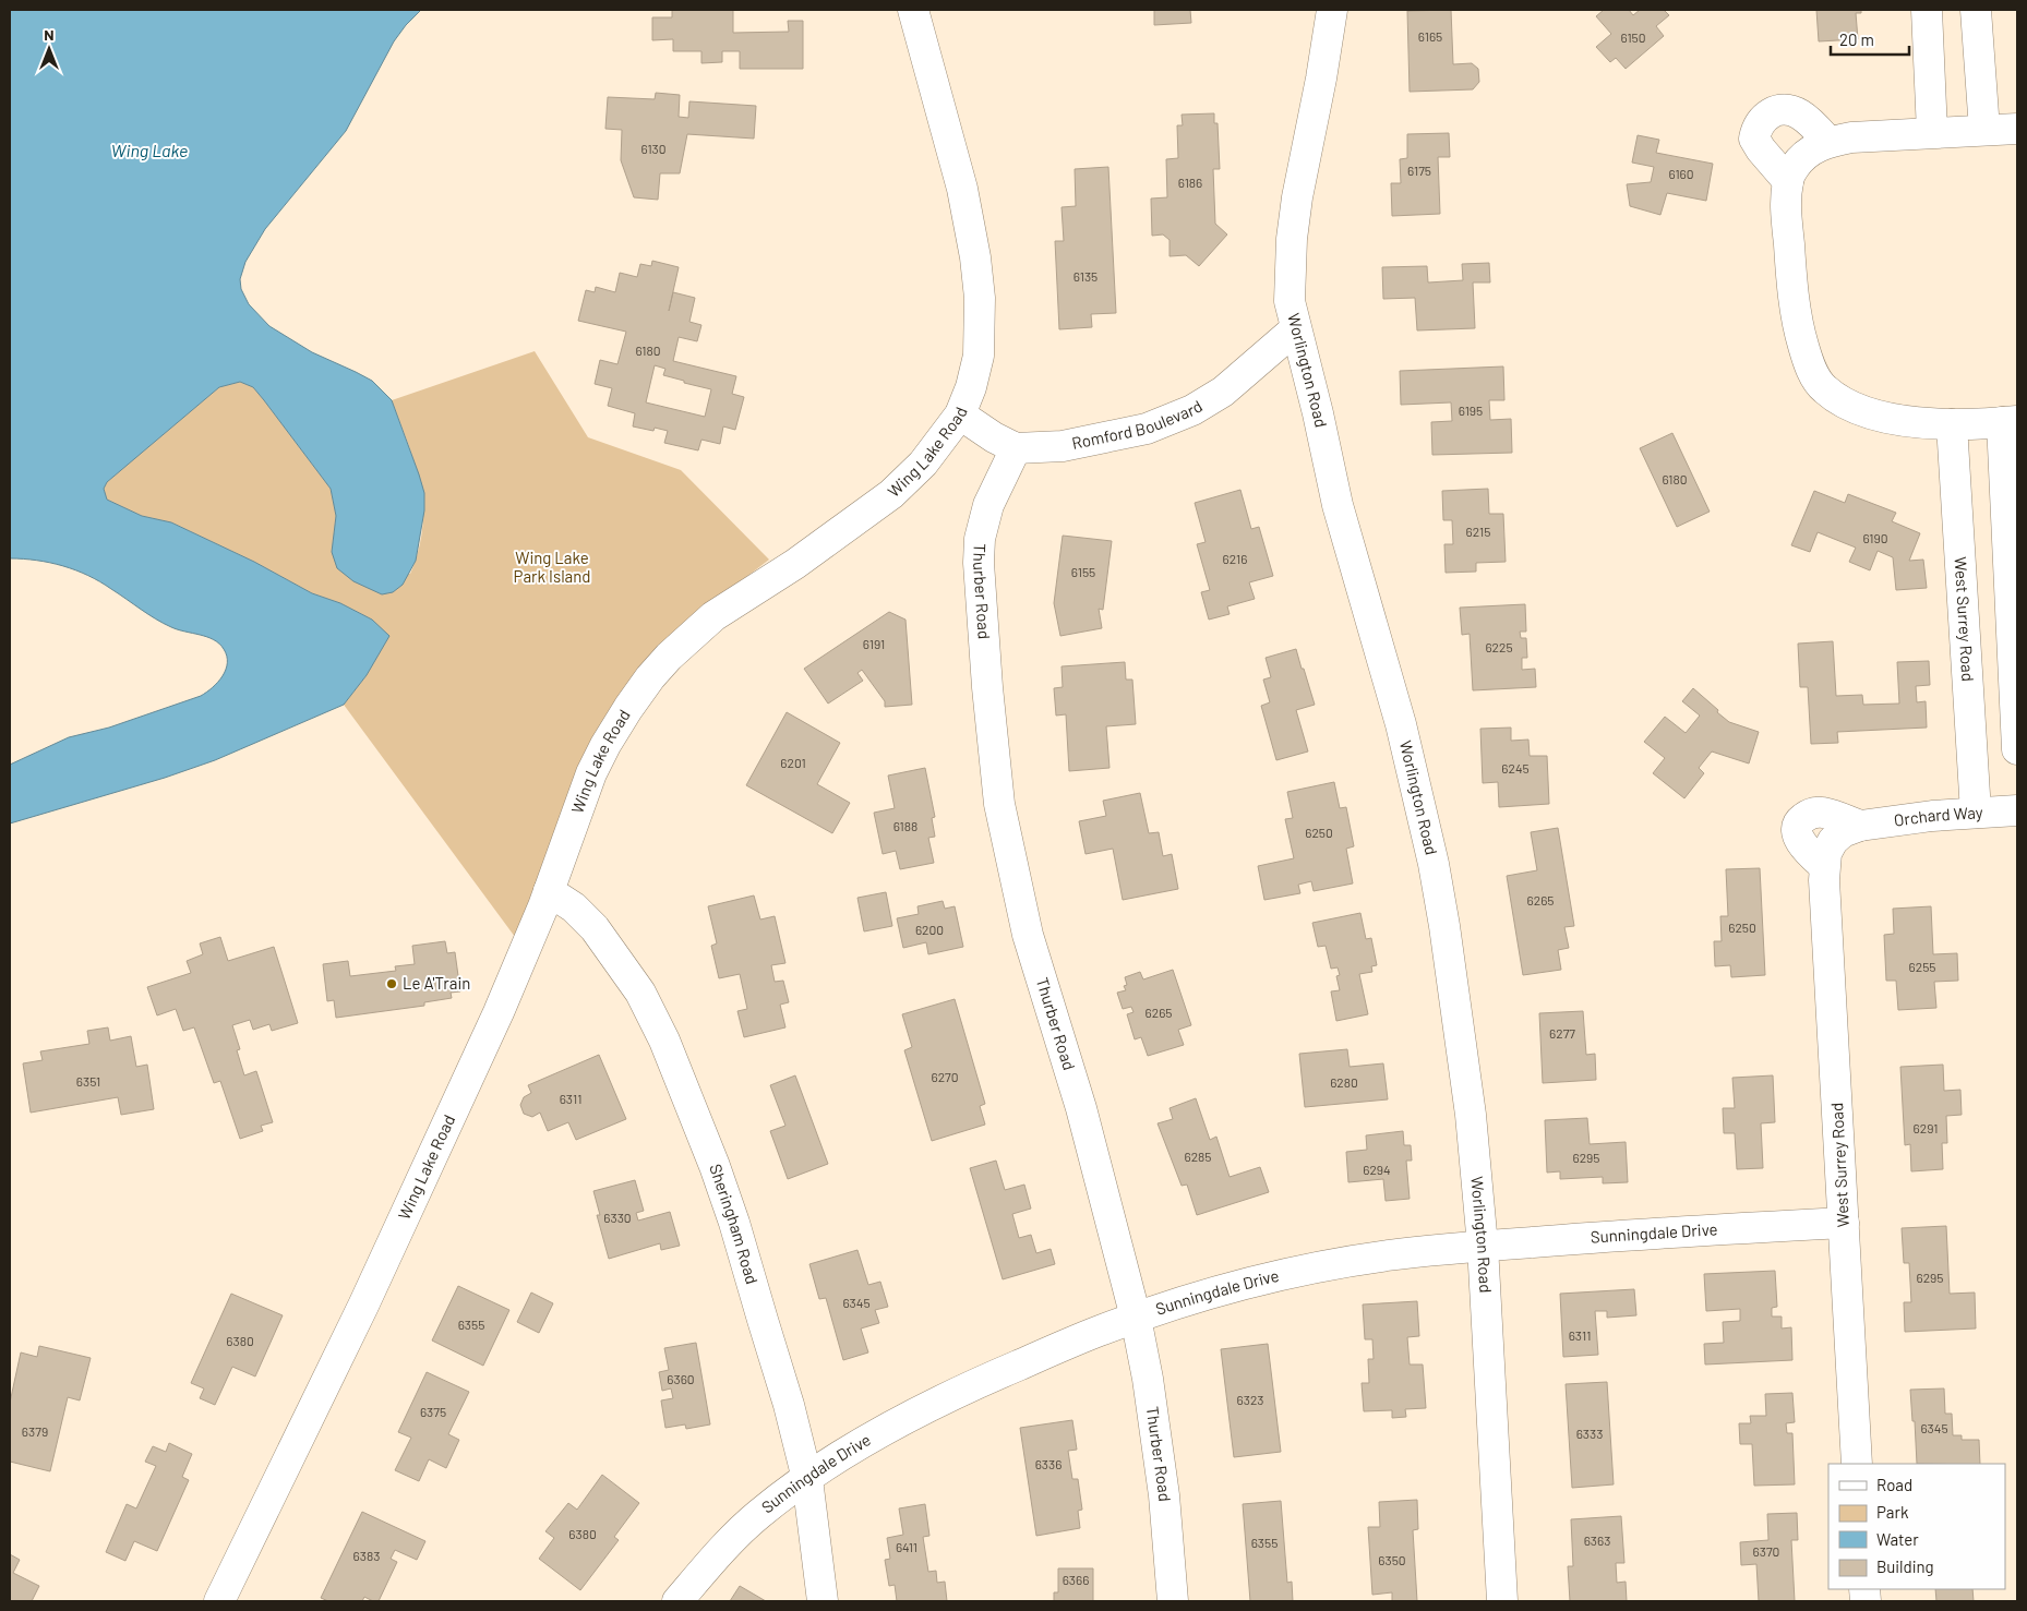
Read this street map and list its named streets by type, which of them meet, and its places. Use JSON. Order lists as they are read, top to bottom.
{
  "streets": {
    "street": [
      "Worlington Road",
      "Romford Boulevard",
      "Wing Lake Road",
      "Thurber Road",
      "West Surrey Road",
      "Orchard Way",
      "Sheringham Road",
      "Sunningdale Drive"
    ]
  },
  "crossings": [
    ["Worlington Road", "Romford Boulevard"],
    ["Worlington Road", "Sunningdale Drive"],
    ["Romford Boulevard", "Wing Lake Road"],
    ["Romford Boulevard", "Thurber Road"],
    ["Wing Lake Road", "Sheringham Road"],
    ["Thurber Road", "Sunningdale Drive"],
    ["West Surrey Road", "Orchard Way"],
    ["West Surrey Road", "Sunningdale Drive"],
    ["Sheringham Road", "Sunningdale Drive"]
  ],
  "water": ["Wing Lake"],
  "parks": ["Wing Lake Park Island"],
  "places": ["Le A'Train"],
  "house_numbers": [
    "6165",
    "6150",
    "6130",
    "6175",
    "6160",
    "6186",
    "6135",
    "6180",
    "6195",
    "6180",
    "6215",
    "6190",
    "6216",
    "6155",
    "6191",
    "6225",
    "6201",
    "6245",
    "6188",
    "6250",
    "6265",
    "6250",
    "6200",
    "6255",
    "6265",
    "6277",
    "6270",
    "6351",
    "6280",
    "6311",
    "6291",
    "6285",
    "6295",
    "6294",
    "6330",
    "6295",
    "6345",
    "6355",
    "6311",
    "6380",
    "6360",
    "6323",
    "6375",
    "6345",
    "6379",
    "6333",
    "6336",
    "6380",
    "6363",
    "6355",
    "6411",
    "6370",
    "6383",
    "6350",
    "6366"
  ],
  "legend": [
    "Road",
    "Park",
    "Water",
    "Building"
  ],
  "scale_bar": "20 m",
  "north": "top"
}
